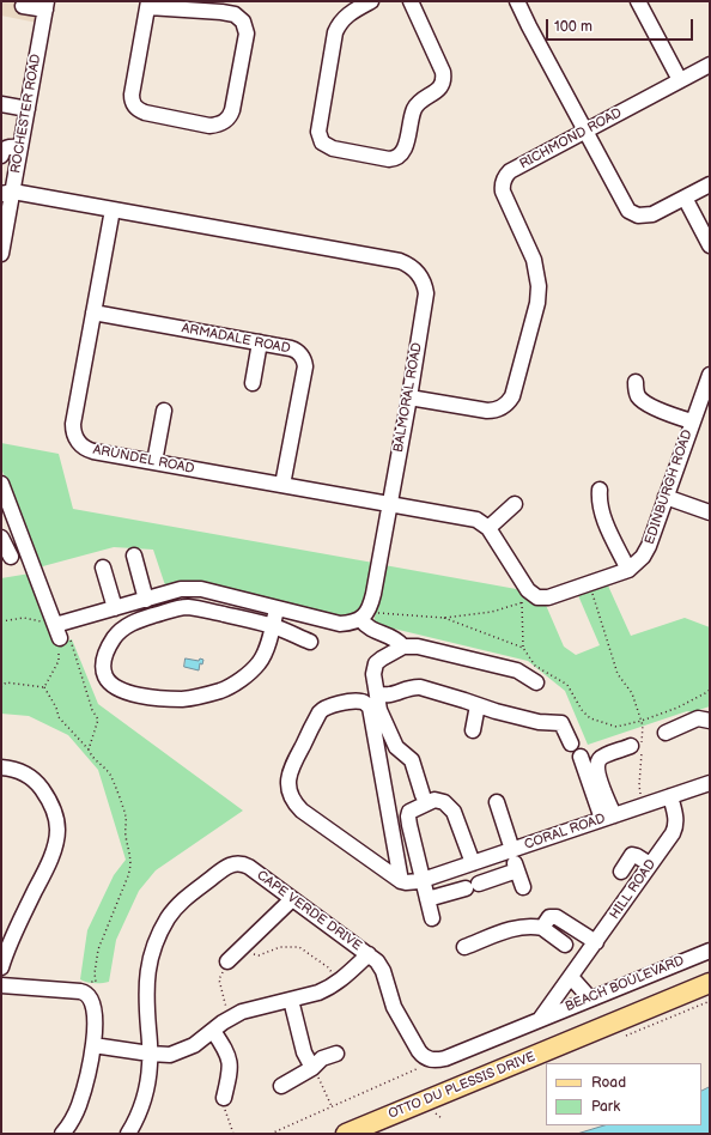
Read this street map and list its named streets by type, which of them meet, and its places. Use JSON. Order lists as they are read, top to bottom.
{
  "streets": {
    "main road": ["OTTO DU PLESSIS DRIVE"],
    "street": [
      "ROCHESTER ROAD",
      "RICHMOND ROAD",
      "ARMADALE ROAD",
      "BALMORAL ROAD",
      "ARUNDEL ROAD",
      "EDINBURGH ROAD",
      "CORAL ROAD",
      "HILL ROAD",
      "CAPE VERDE DRIVE",
      "BEACH BOULEVARD"
    ]
  },
  "crossings": [
    ["ROCHESTER ROAD", "BALMORAL ROAD"],
    ["RICHMOND ROAD", "BALMORAL ROAD"],
    ["ARMADALE ROAD", "ARUNDEL ROAD"],
    ["BALMORAL ROAD", "ARUNDEL ROAD"],
    ["CORAL ROAD", "HILL ROAD"],
    ["HILL ROAD", "CAPE VERDE DRIVE"],
    ["HILL ROAD", "BEACH BOULEVARD"],
    ["CAPE VERDE DRIVE", "BEACH BOULEVARD"]
  ],
  "legend": ["Road", "Park"],
  "scale_bar": "100 m"
}
